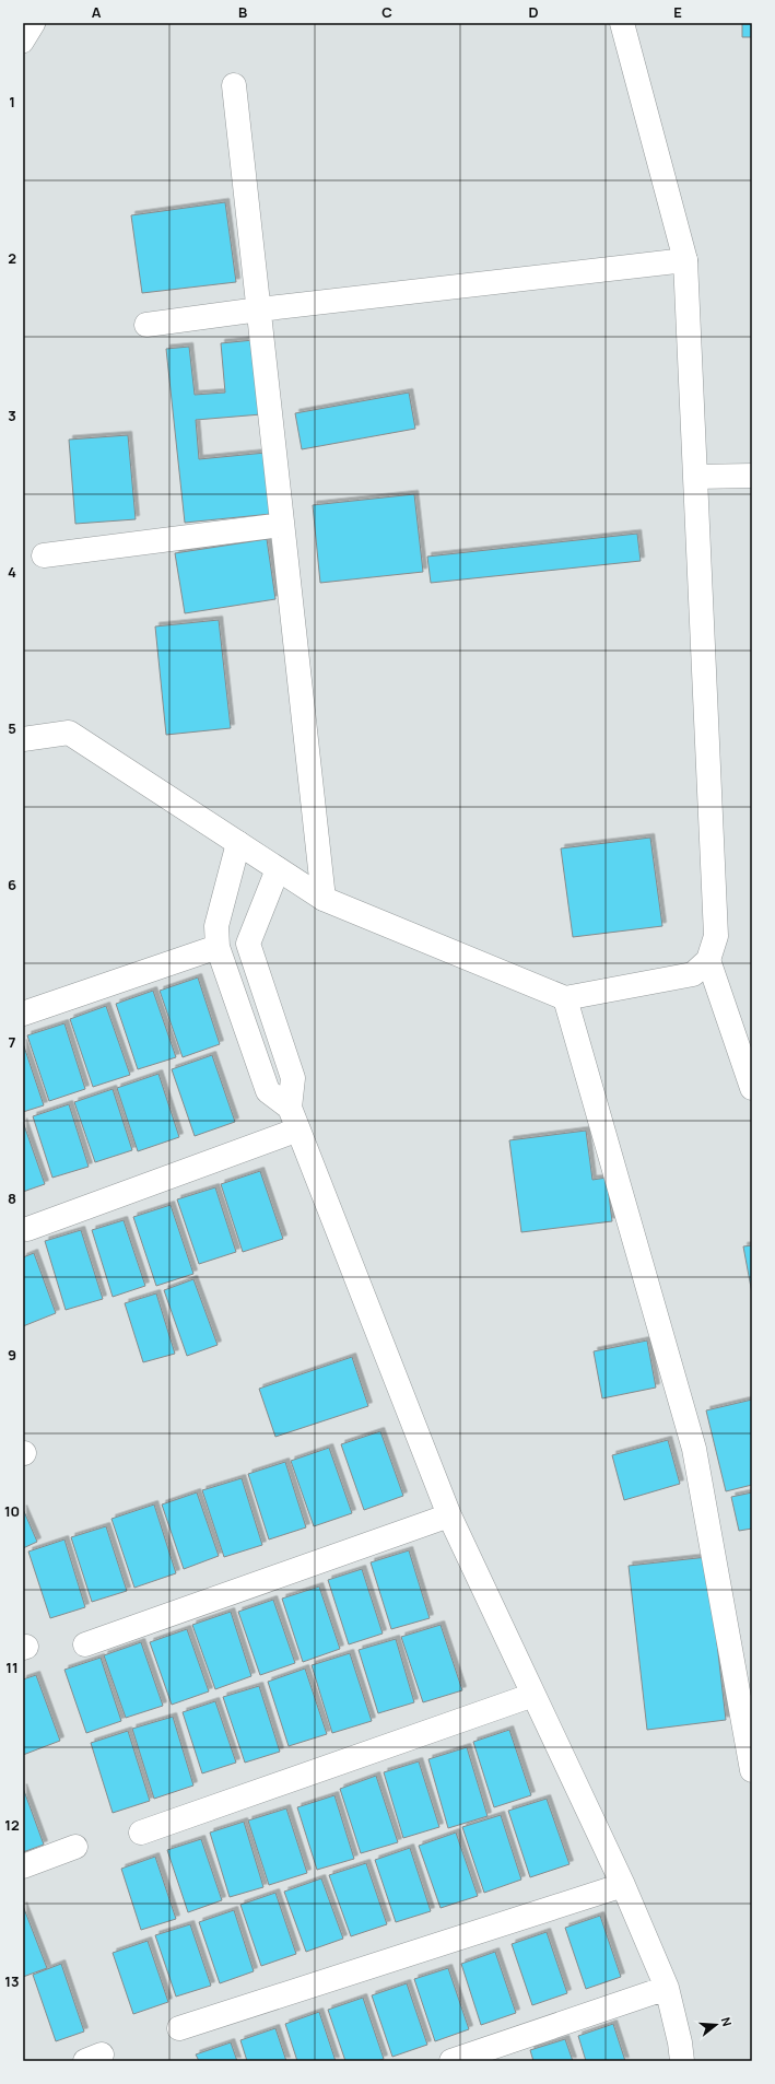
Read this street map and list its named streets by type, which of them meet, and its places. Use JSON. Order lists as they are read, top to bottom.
{
  "north": "right",
  "grid": {
    "columns": [
      "A",
      "B",
      "C",
      "D",
      "E"
    ],
    "rows": [
      "1",
      "2",
      "3",
      "4",
      "5",
      "6",
      "7",
      "8",
      "9",
      "10",
      "11",
      "12",
      "13"
    ]
  }
}
